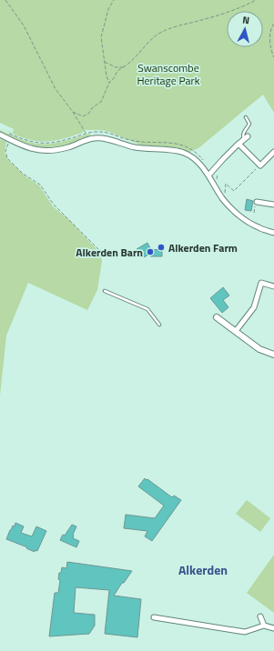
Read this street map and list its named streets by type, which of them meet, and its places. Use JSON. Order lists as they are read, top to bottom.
{
  "districts": ["Alkerden"],
  "parks": ["Swanscombe Heritage Park"],
  "places": ["Alkerden Farm", "Alkerden Barn"],
  "north": "top"
}
